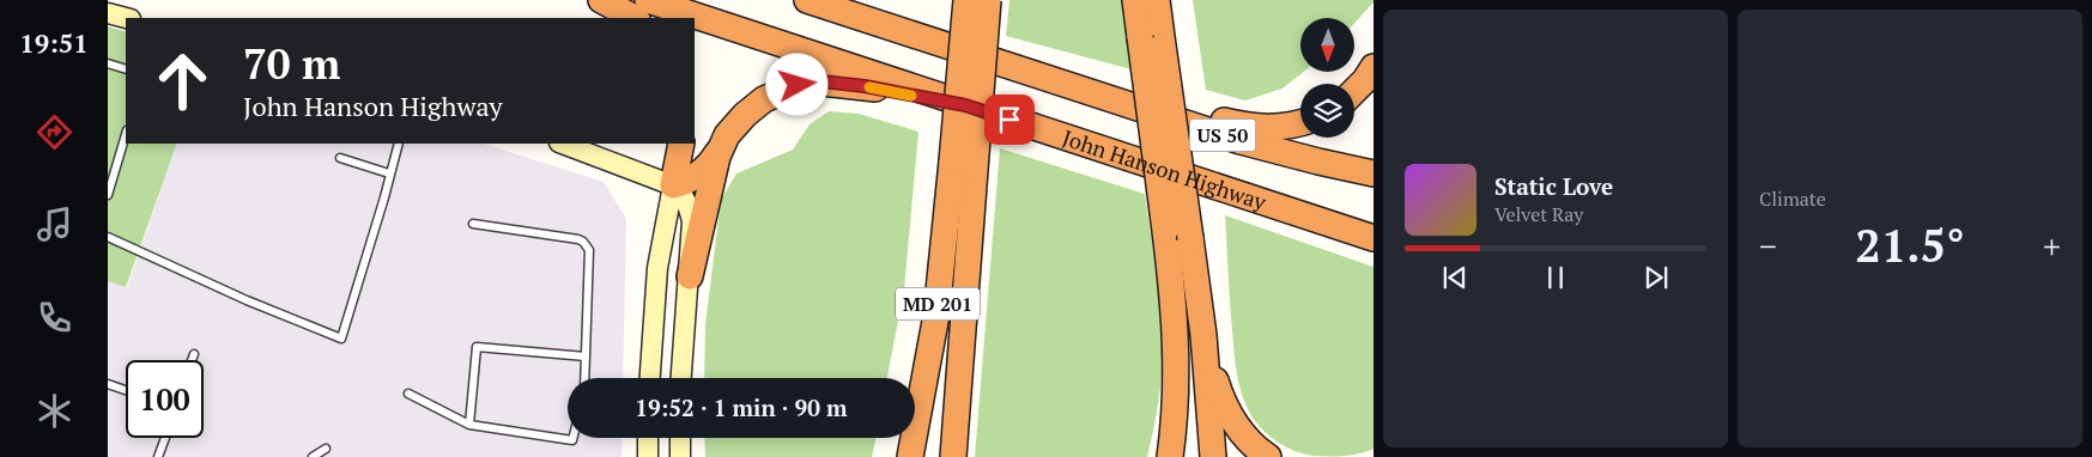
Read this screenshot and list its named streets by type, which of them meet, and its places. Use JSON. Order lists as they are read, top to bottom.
{
  "streets": {
    "highway": ["US 50", "John Hanson Highway", "MD 201"]
  },
  "north": "bottom",
  "page": {
    "tabs": "19:51",
    "tile": "Climate",
    "turn": ["70 m", "John Hanson Highway"],
    "song": ["Static Love", "Velvet Ray"],
    "heat": ["−", "21.5°", "+"],
    "limit": "100",
    "trip": "19:52 · 1 min · 90 m"
  }
}
